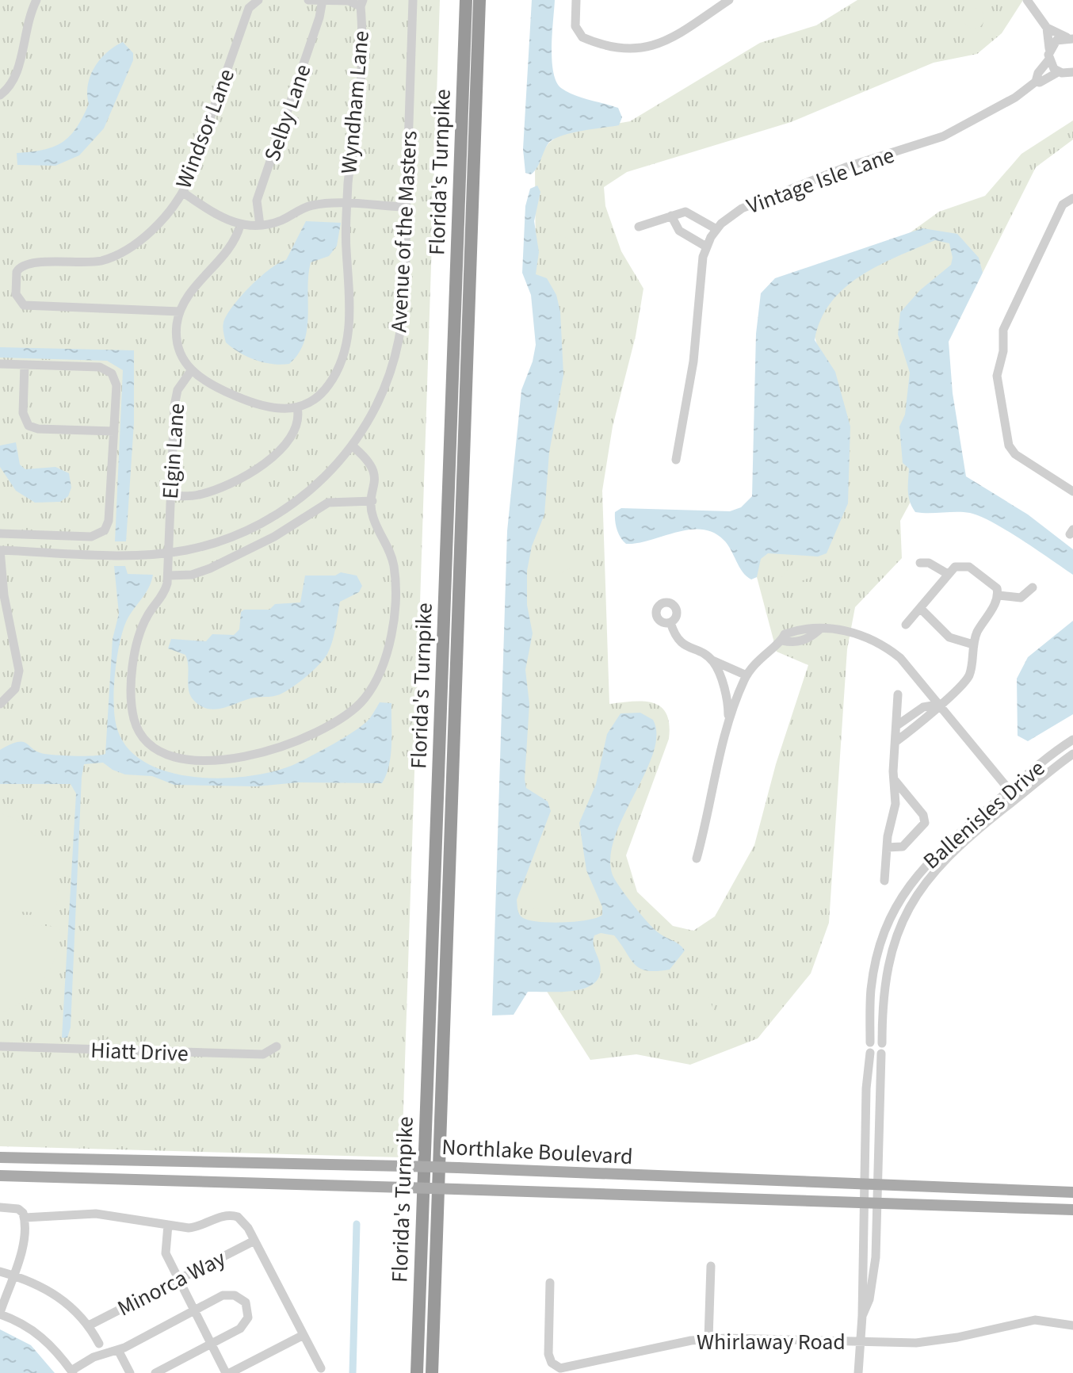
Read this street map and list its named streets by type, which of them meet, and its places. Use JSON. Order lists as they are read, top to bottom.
{
  "streets": {
    "highway": ["Florida's Turnpike"],
    "main road": ["Northlake Boulevard"],
    "street": [
      "Wyndham Lane",
      "Selby Lane",
      "Windsor Lane",
      "Vintage Isle Lane",
      "Avenue of the Masters",
      "Elgin Lane",
      "Ballenisles Drive",
      "Hiatt Drive",
      "Minorca Way",
      "Whirlaway Road"
    ]
  },
  "crossings": [
    ["Wyndham Lane", "Selby Lane"],
    ["Wyndham Lane", "Windsor Lane"],
    ["Wyndham Lane", "Elgin Lane"],
    ["Selby Lane", "Windsor Lane"],
    ["Selby Lane", "Elgin Lane"],
    ["Windsor Lane", "Elgin Lane"],
    ["Avenue of the Masters", "Elgin Lane"],
    ["Ballenisles Drive", "Northlake Boulevard"]
  ]
}
